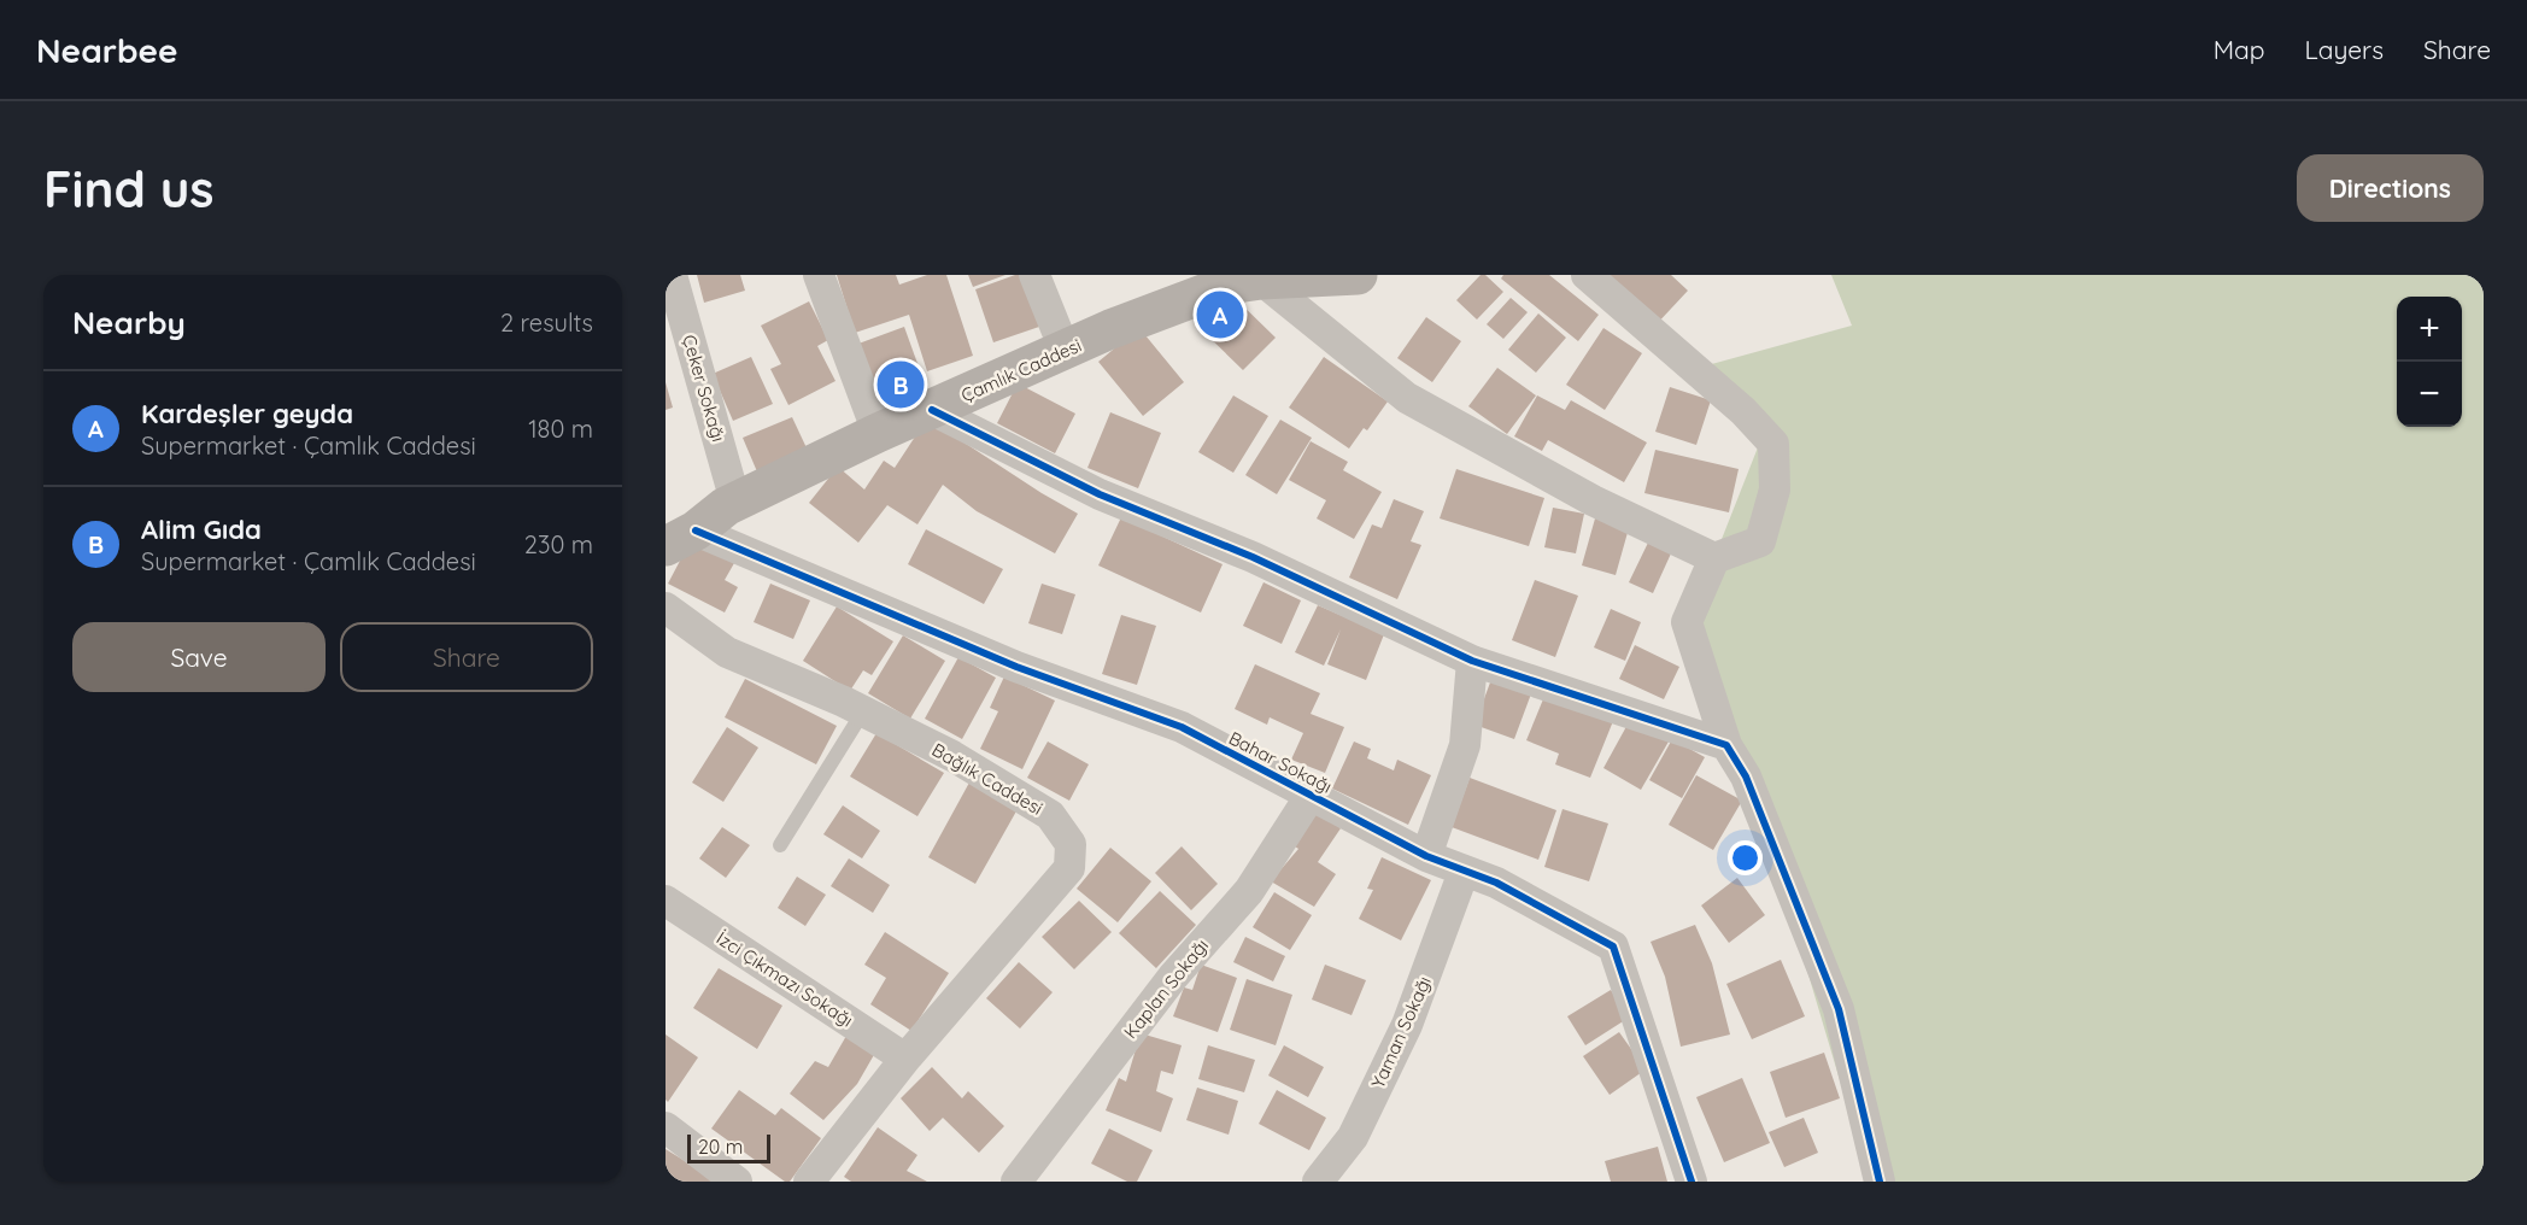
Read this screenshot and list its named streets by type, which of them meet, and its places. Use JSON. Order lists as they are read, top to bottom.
{
  "streets": {
    "street": [
      "Çamlık Caddesi",
      "Çeker Sokağı",
      "Bahar Sokağı",
      "Bağlık Caddesi",
      "İzci Çıkmazı Sokağı",
      "Kaplan Sokağı",
      "Yaman Sokağı"
    ]
  },
  "crossings": [
    ["Çamlık Caddesi", "Çeker Sokağı"],
    ["Çamlık Caddesi", "Bahar Sokağı"],
    ["Bahar Sokağı", "Kaplan Sokağı"],
    ["Bahar Sokağı", "Yaman Sokağı"],
    ["Bağlık Caddesi", "İzci Çıkmazı Sokağı"]
  ],
  "scale_bar": "20 m",
  "page": {
    "header": "Nearbee",
    "nav": ["Map", "Layers", "Share"],
    "buttons": [
      "Directions",
      ["Save", "Share"]
    ],
    "title": "Find us",
    "heading": ["Nearby", "2 results"],
    "pins": ["A", "B"],
    "map_buttons": ["+", "−"],
    "list": [
      {
        "mark": "A",
        "name": "Kardeşler geyda",
        "note": "Supermarket · Çamlık Caddesi",
        "value": "180 m"
      },
      {
        "mark": "B",
        "name": "Alim Gıda",
        "note": "Supermarket · Çamlık Caddesi",
        "value": "230 m"
      }
    ],
    "scale": "20 m"
  }
}
